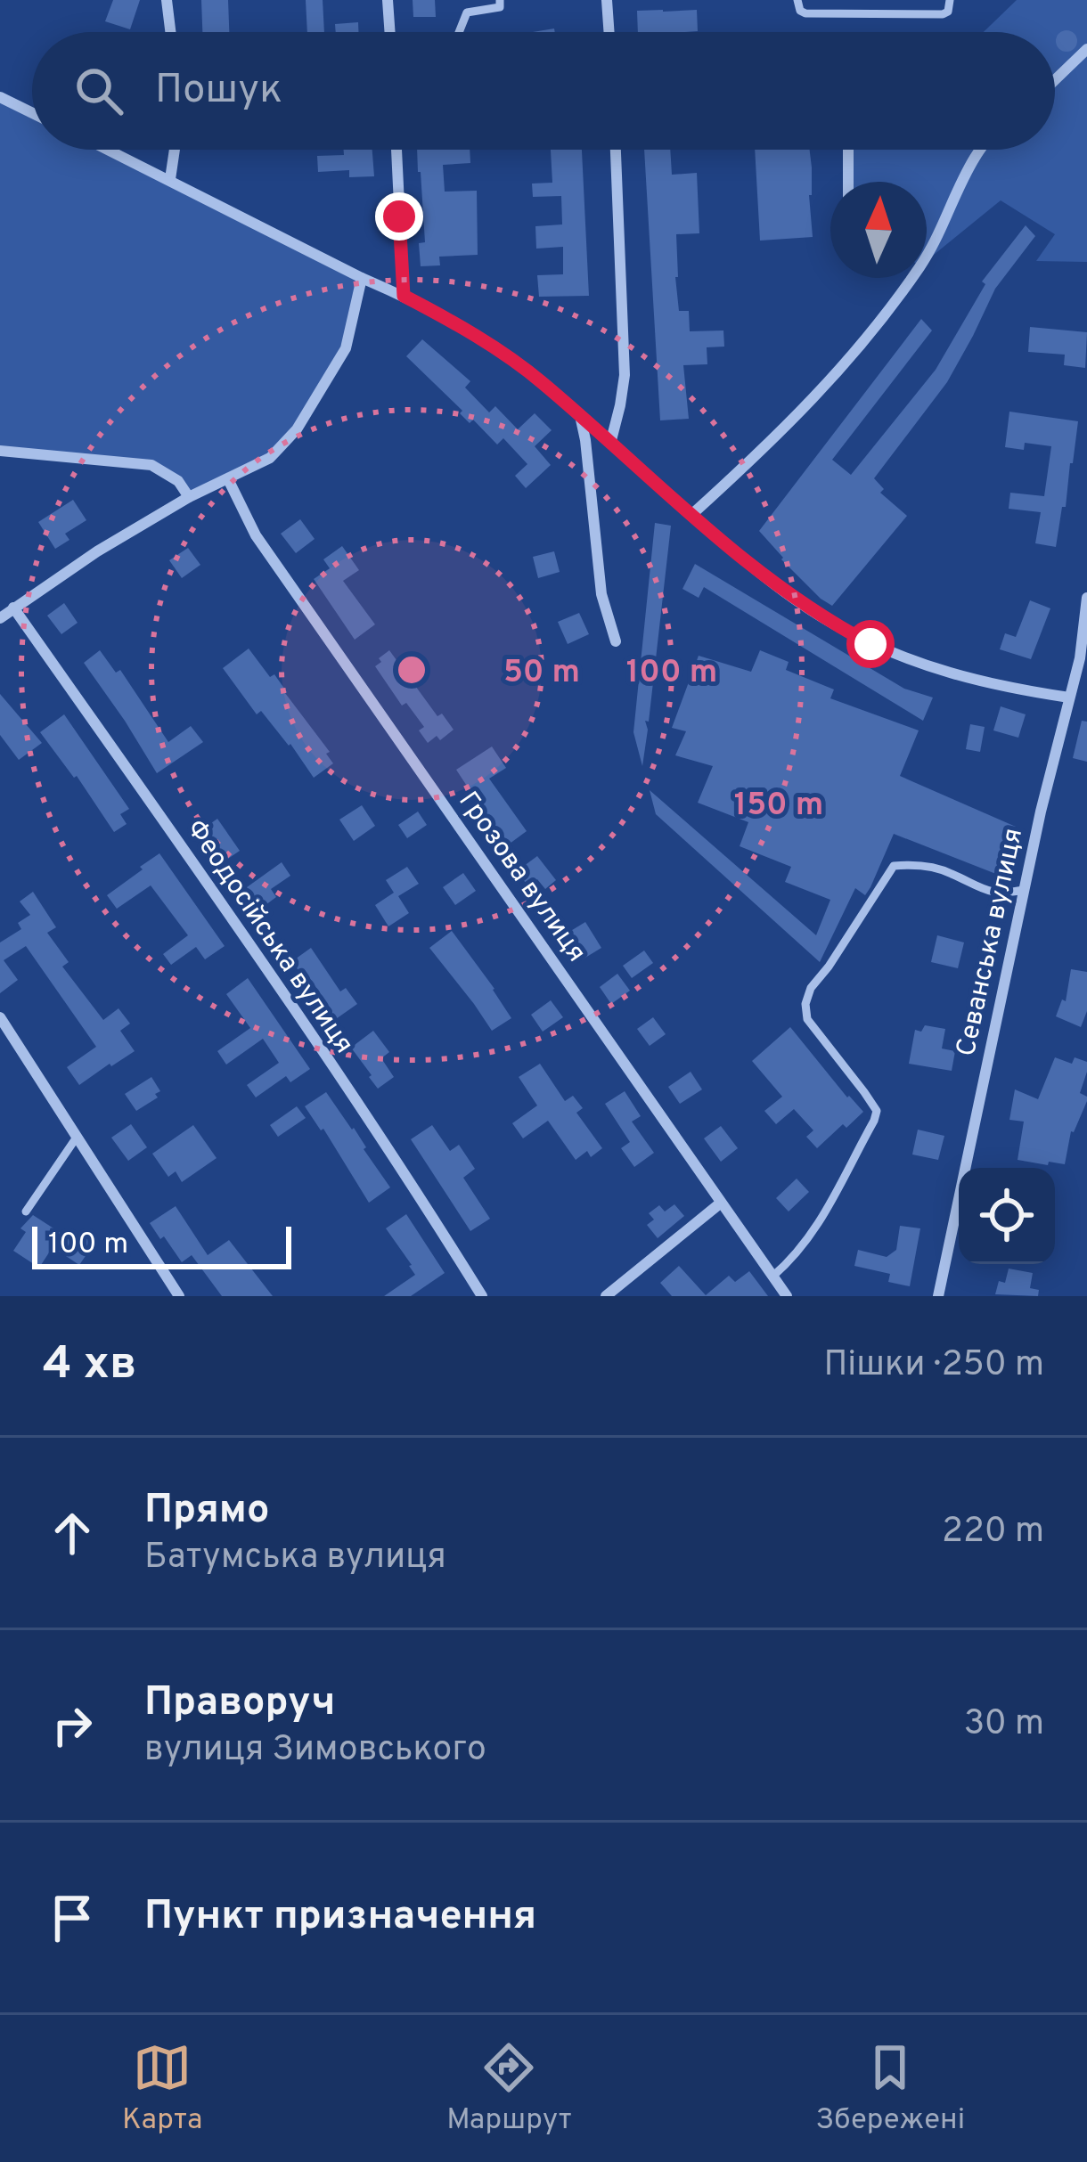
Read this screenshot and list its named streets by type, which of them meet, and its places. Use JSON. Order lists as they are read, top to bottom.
{
  "streets": {
    "street": ["Грозова вулиця", "Феодосійська вулиця", "Севанська вулиця"]
  },
  "scale_bar": "100 m",
  "north": "top",
  "page": {
    "search": "Пошук",
    "scale": "100 m",
    "heading": ["4 хв", "Пішки · 250 m"],
    "list": [
      ["Прямо", "Батумська вулиця", "220 m"],
      ["Праворуч", "вулиця Зимовського", "30 m"],
      "Пункт призначення"
    ],
    "nav": ["Карта", "Маршрут", "Збережені"]
  },
  "rings": ["50 m", "100 m", "150 m"]
}
